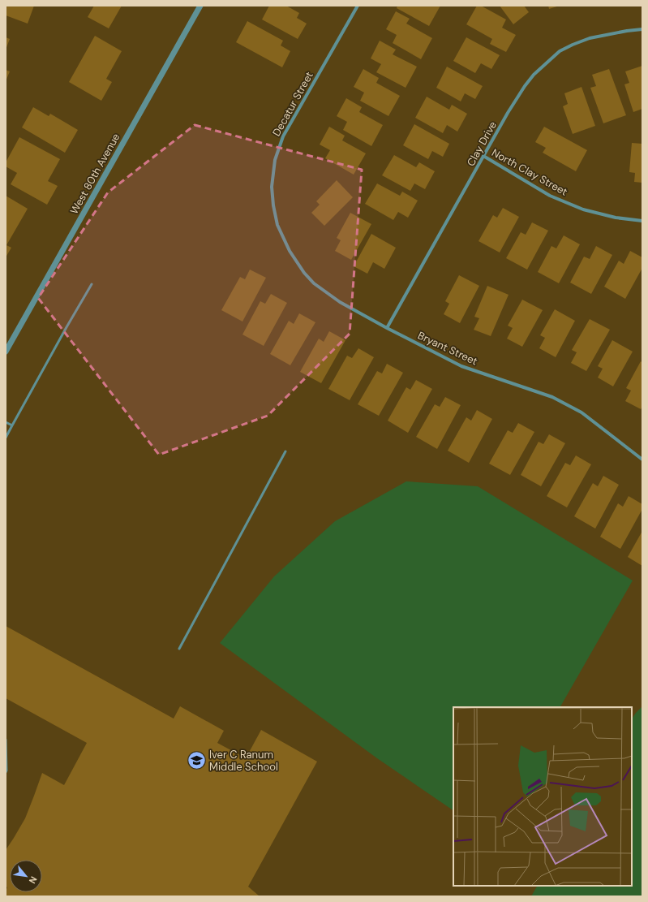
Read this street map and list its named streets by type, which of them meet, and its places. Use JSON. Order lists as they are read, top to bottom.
{
  "streets": {
    "street": [
      "Decatur Street",
      "Clay Drive",
      "North Clay Street",
      "West 80th Avenue",
      "Bryant Street"
    ]
  },
  "crossings": [
    ["Decatur Street", "Bryant Street"],
    ["Clay Drive", "North Clay Street"],
    ["Clay Drive", "Bryant Street"]
  ],
  "places": {
    "school or university": ["Iver C Ranum Middle School"]
  },
  "north": "bottom right"
}
